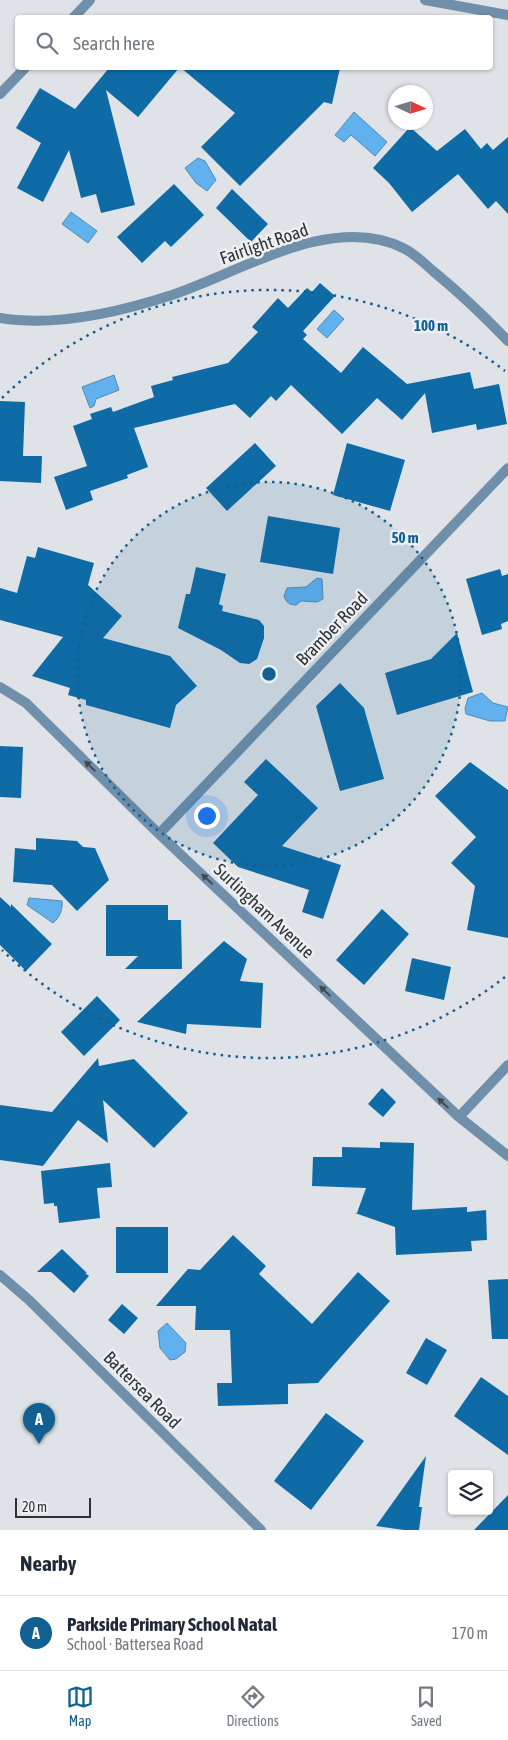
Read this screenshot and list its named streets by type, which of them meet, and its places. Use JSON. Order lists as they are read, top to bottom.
{
  "streets": {
    "street": [
      "Fairlight Road",
      "Bramber Road",
      "Surlingham Avenue",
      "Battersea Road"
    ]
  },
  "crossings": [
    ["Bramber Road", "Surlingham Avenue"]
  ],
  "one_way": ["Surlingham Avenue"],
  "scale_bar": "20 m",
  "north": "right",
  "page": {
    "search": "Search here",
    "pins": "A",
    "scale": "20 m",
    "heading": "Nearby",
    "list": [
      {
        "mark": "A",
        "name": "Parkside Primary School Natal",
        "note": "School · Battersea Road",
        "value": "170 m"
      }
    ],
    "nav": ["Map", "Directions", "Saved"]
  },
  "rings": ["100 m", "50 m"]
}
